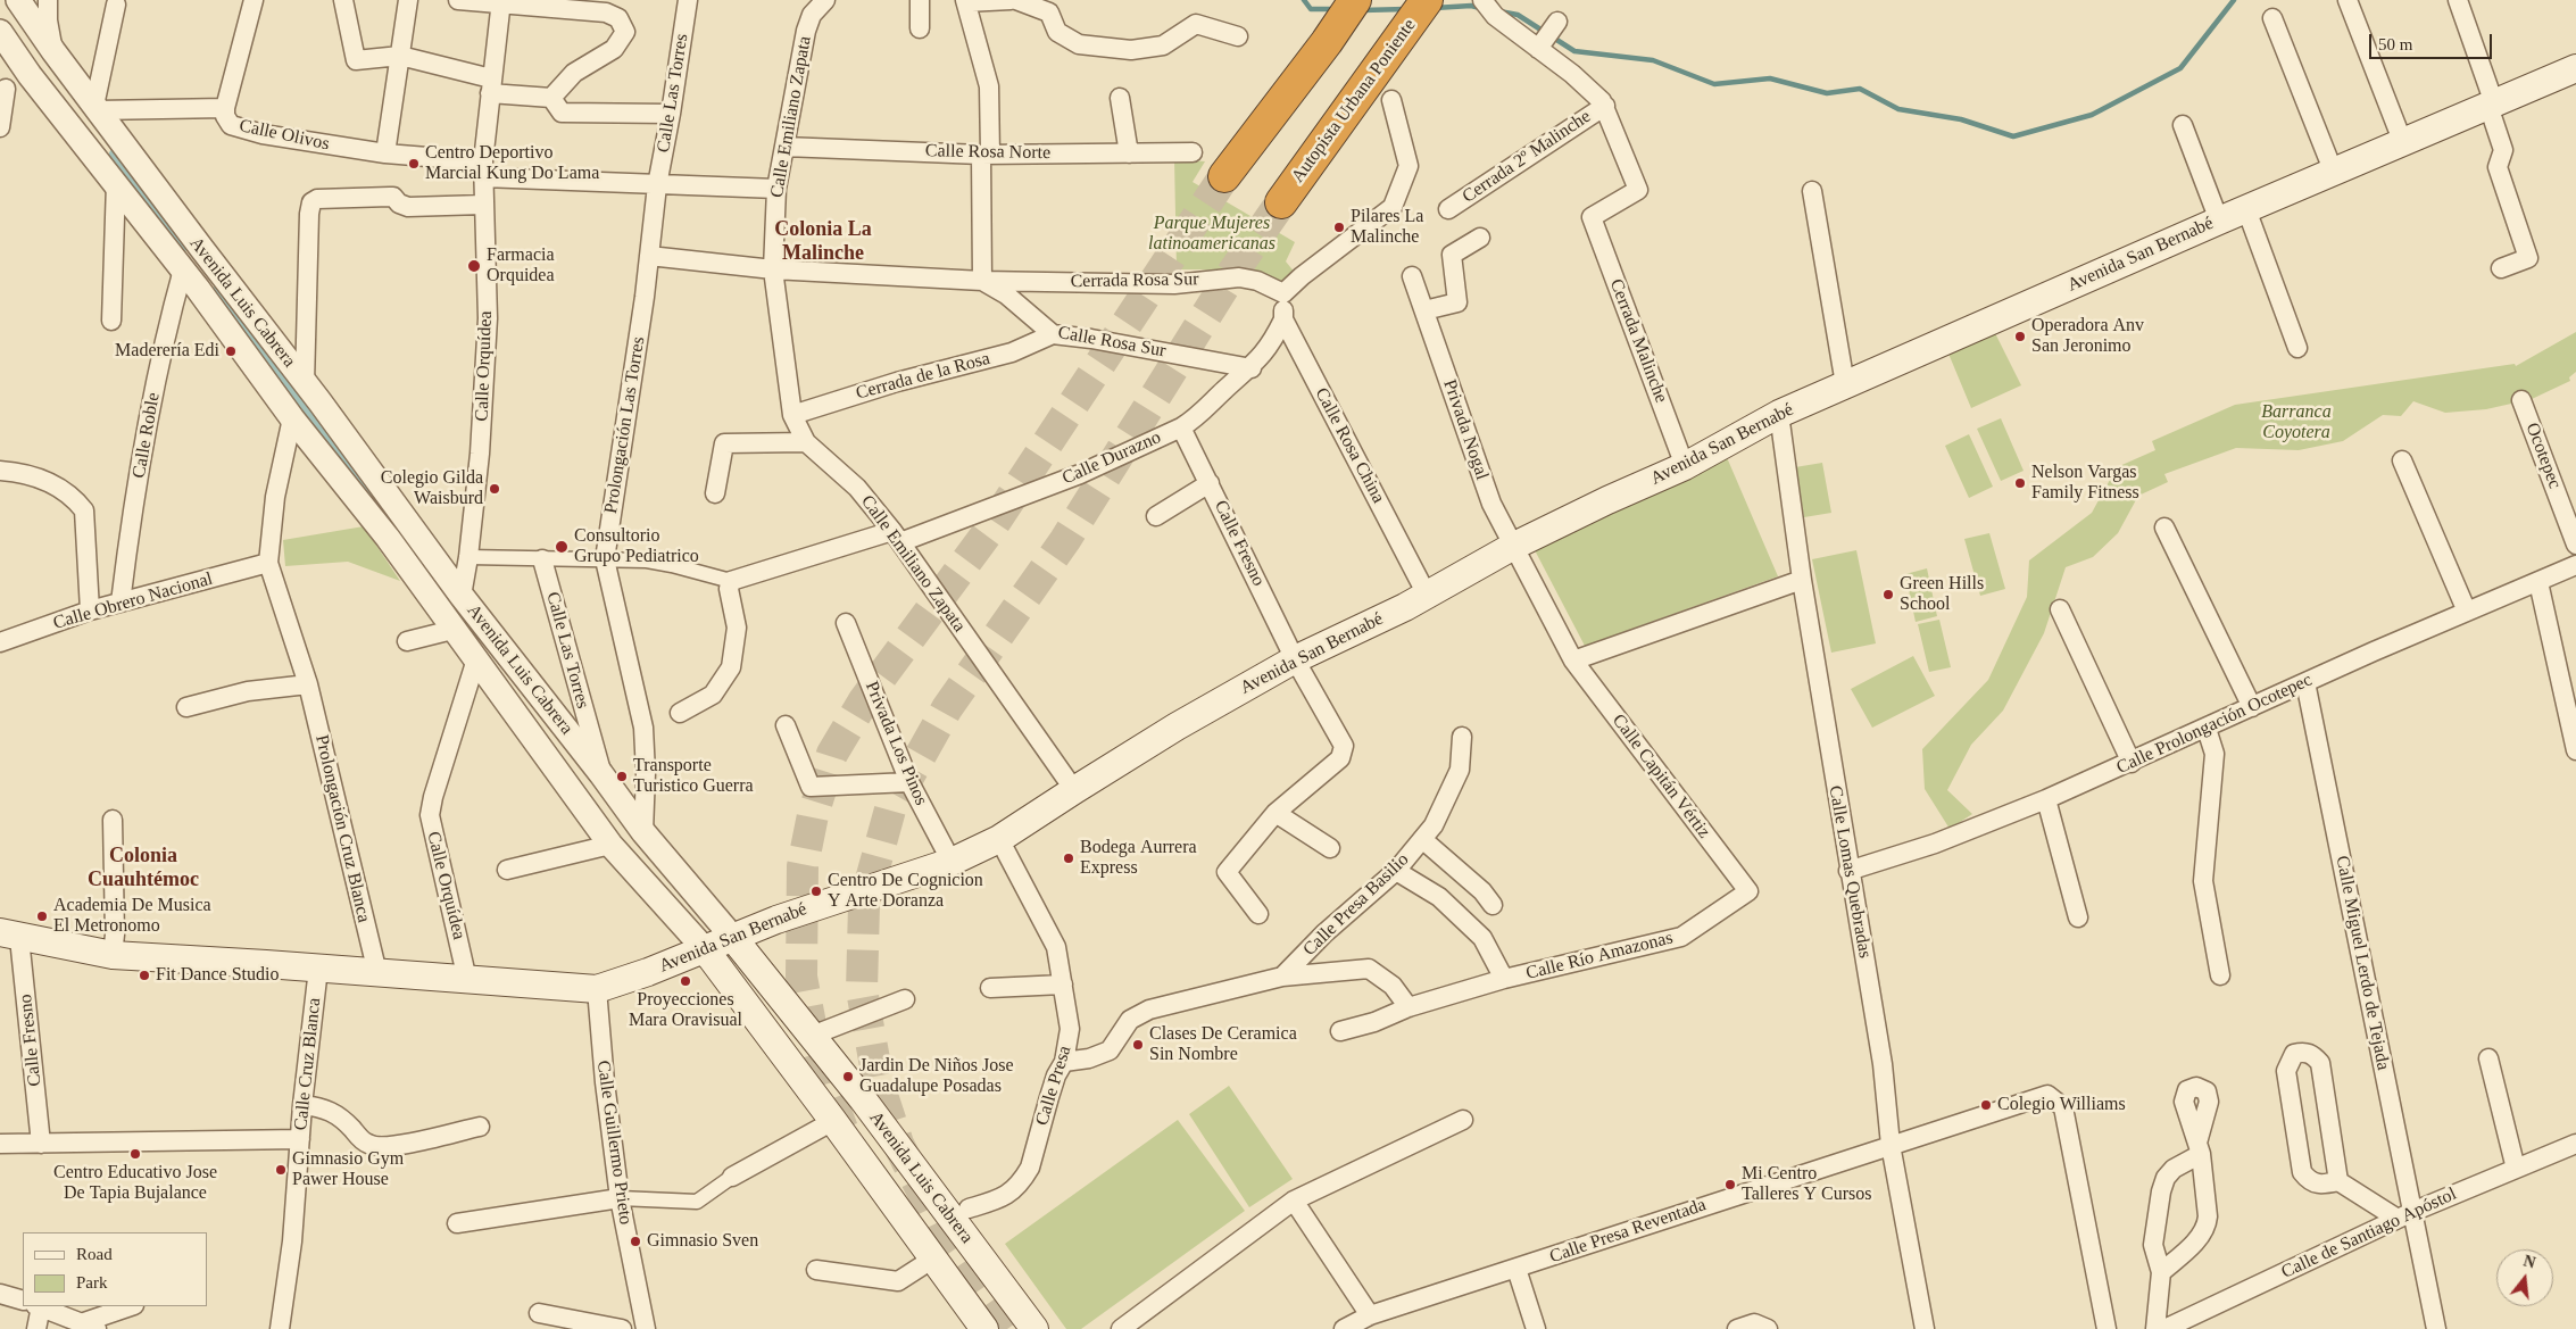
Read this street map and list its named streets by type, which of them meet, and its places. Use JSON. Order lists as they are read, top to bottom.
{
  "streets": {
    "highway": ["Autopista Urbana Poniente"],
    "main road": ["Avenida San Bernabé", "Avenida Luis Cabrera"],
    "street": [
      "Calle Las Torres",
      "Calle Emiliano Zapata",
      "Calle Olivos",
      "Calle Rosa Norte",
      "Cerrada 2º Malinche",
      "Cerrada Rosa Sur",
      "Cerrada Malinche",
      "Calle Rosa Sur",
      "Calle Orquídea",
      "Cerrada de la Rosa",
      "Prolongación Las Torres",
      "Privada Nogal",
      "Calle Roble",
      "Calle Rosa China",
      "Ocotepec",
      "Calle Durazno",
      "Calle Fresno",
      "Calle Obrero Nacional",
      "Calle Prolongación Ocotepec",
      "Privada Los Pinos",
      "Calle Capitán Vértiz",
      "Prolongación Cruz Blanca",
      "Calle Lomas Quebradas",
      "Calle Presa Basilio",
      "Calle Río Amazonas",
      "Calle Miguel Lerdo de Tejada",
      "Calle Cruz Blanca",
      "Calle Presa",
      "Calle Guillermo Prieto",
      "Calle Presa Reventada",
      "Calle de Santiago Apóstol"
    ]
  },
  "crossings": [
    ["Calle Las Torres", "Calle Olivos"],
    ["Calle Las Torres", "Avenida Luis Cabrera"],
    ["Calle Las Torres", "Prolongación Las Torres"],
    ["Calle Emiliano Zapata", "Calle Olivos"],
    ["Calle Emiliano Zapata", "Calle Rosa Norte"],
    ["Calle Emiliano Zapata", "Avenida San Bernabé"],
    ["Calle Emiliano Zapata", "Calle Rosa Sur"],
    ["Calle Emiliano Zapata", "Cerrada de la Rosa"],
    ["Calle Emiliano Zapata", "Calle Durazno"],
    ["Calle Olivos", "Avenida Luis Cabrera"],
    ["Calle Olivos", "Calle Orquídea"],
    ["Calle Olivos", "Prolongación Las Torres"],
    ["Cerrada 2º Malinche", "Cerrada Malinche"],
    ["Avenida San Bernabé", "Avenida Luis Cabrera"],
    ["Avenida San Bernabé", "Cerrada Malinche"],
    ["Avenida San Bernabé", "Calle Orquídea"],
    ["Avenida San Bernabé", "Privada Nogal"],
    ["Avenida San Bernabé", "Calle Rosa China"],
    ["Avenida San Bernabé", "Calle Fresno"],
    ["Avenida San Bernabé", "Privada Los Pinos"],
    ["Avenida San Bernabé", "Calle Capitán Vértiz"],
    ["Avenida San Bernabé", "Prolongación Cruz Blanca"],
    ["Avenida San Bernabé", "Calle Lomas Quebradas"],
    ["Avenida San Bernabé", "Calle Cruz Blanca"],
    ["Avenida San Bernabé", "Calle Presa"],
    ["Avenida San Bernabé", "Calle Guillermo Prieto"],
    ["Cerrada Rosa Sur", "Calle Rosa Sur"],
    ["Cerrada Rosa Sur", "Calle Rosa China"],
    ["Avenida Luis Cabrera", "Calle Orquídea"],
    ["Avenida Luis Cabrera", "Prolongación Las Torres"],
    ["Avenida Luis Cabrera", "Calle Roble"],
    ["Avenida Luis Cabrera", "Prolongación Cruz Blanca"],
    ["Calle Rosa Sur", "Cerrada de la Rosa"],
    ["Calle Rosa Sur", "Prolongación Las Torres"],
    ["Calle Rosa Sur", "Calle Durazno"],
    ["Privada Nogal", "Calle Capitán Vértiz"],
    ["Calle Roble", "Calle Obrero Nacional"],
    ["Calle Rosa China", "Calle Durazno"],
    ["Calle Durazno", "Calle Fresno"],
    ["Calle Obrero Nacional", "Prolongación Cruz Blanca"],
    ["Calle Prolongación Ocotepec", "Calle Lomas Quebradas"],
    ["Calle Prolongación Ocotepec", "Calle Miguel Lerdo de Tejada"],
    ["Calle Capitán Vértiz", "Calle Río Amazonas"],
    ["Calle Lomas Quebradas", "Calle Presa Reventada"],
    ["Calle Presa Basilio", "Calle Río Amazonas"],
    ["Calle Presa Basilio", "Calle Presa"],
    ["Calle Miguel Lerdo de Tejada", "Calle de Santiago Apóstol"]
  ],
  "districts": ["Colonia La Malinche", "Colonia Cuauhtémoc"],
  "parks": ["Parque Mujeres latinoamericanas", "Barranca Coyotera"],
  "places": [
    "Centro Deportivo Marcial Kung Do Lama",
    "Pilares La Malinche",
    "Farmacia Orquidea",
    "Operadora Anv San Jeronimo",
    "Maderería Edi",
    "Nelson Vargas Family Fitness",
    "Colegio Gilda Waisburd",
    "Consultorio Grupo Pediatrico",
    "Green Hills School",
    "Transporte Turistico Guerra",
    "Bodega Aurrera Express",
    "Centro De Cognicion Y Arte Doranza",
    "Academia De Musica El Metronomo",
    "Fit Dance Studio",
    "Proyecciones Mara Oravisual",
    "Clases De Ceramica Sin Nombre",
    "Jardin De Niños Jose Guadalupe Posadas",
    "Colegio Williams",
    "Centro Educativo Jose De Tapia Bujalance",
    "Gimnasio Gym Pawer House",
    "Mi Centro Talleres Y Cursos",
    "Gimnasio Sven"
  ],
  "legend": ["Road", "Park"],
  "scale_bar": "50 m",
  "north": "top"
}
